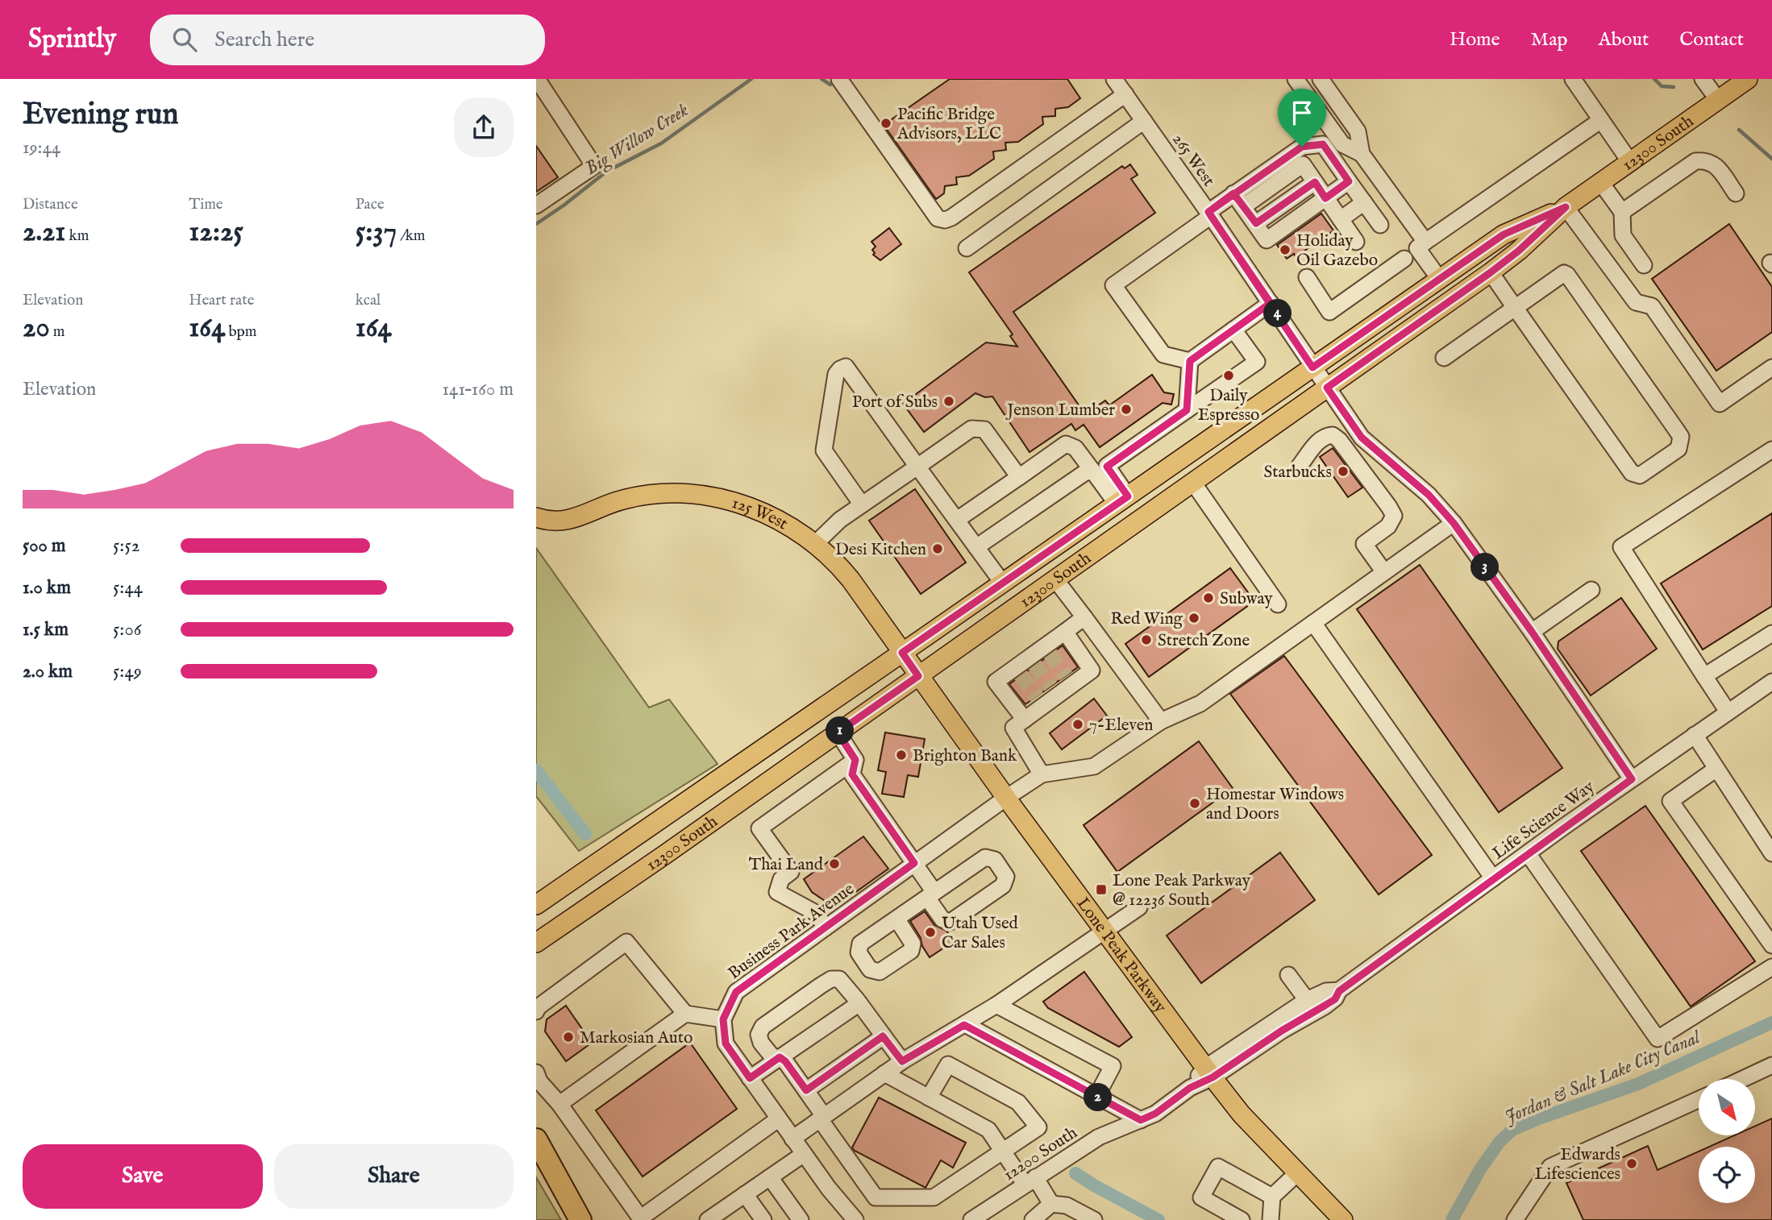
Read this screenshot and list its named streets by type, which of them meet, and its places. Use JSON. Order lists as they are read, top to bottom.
{
  "streets": {
    "main road": ["12300 South", "125 West", "Lone Peak Parkway"],
    "street": [
      "265 West",
      "Life Science Way",
      "Business Park Avenue",
      "12200 South"
    ]
  },
  "crossings": [
    ["12300 South", "265 West"],
    ["12300 South", "125 West"],
    ["12300 South", "Lone Peak Parkway"],
    ["265 West", "Life Science Way"],
    ["125 West", "Lone Peak Parkway"],
    ["Life Science Way", "Lone Peak Parkway"],
    ["Life Science Way", "12200 South"],
    ["Business Park Avenue", "Lone Peak Parkway"],
    ["Lone Peak Parkway", "12200 South"]
  ],
  "water": ["Big Willow Creek", "Jordan & Salt Lake City Canal"],
  "places": {
    "other": [
      "Pacific Bridge Advisors, LLC",
      "Holiday Oil Gazebo",
      "Daily Espresso",
      "Port of Subs",
      "Jenson Lumber",
      "Starbucks",
      "Desi Kitchen",
      "Subway",
      "Red Wing",
      "Stretch Zone",
      "7-Eleven",
      "Brighton Bank",
      "Homestar Windows and Doors",
      "Thai Land",
      "Utah Used Car Sales",
      "Markosian Auto",
      "Edwards Lifesciences"
    ],
    "transit": ["Lone Peak Parkway @ 12236 South"]
  },
  "north": "bottom right",
  "page": {
    "header": "Sprintly",
    "search": "Search here",
    "nav": [
      "Home",
      "Map",
      "About",
      "Contact"
    ],
    "heading": ["Evening run", "19:44"],
    "stats": [
      ["Distance", "2.21 km"],
      ["Time", "12:25"],
      ["Pace", "5:37 /km"],
      ["Elevation", "20 m"],
      ["Heart rate", "164 bpm"],
      ["kcal", "164"]
    ],
    "pins": [
      "4",
      "3",
      "1",
      "2"
    ],
    "chart": ["Elevation", "141–160 m"],
    "list": [
      {
        "name": "500 m",
        "note": "5:52"
      },
      {
        "name": "1.0 km",
        "note": "5:44"
      },
      {
        "name": "1.5 km",
        "note": "5:06"
      },
      {
        "name": "2.0 km",
        "note": "5:49"
      }
    ],
    "buttons": ["Save", "Share"]
  }
}
